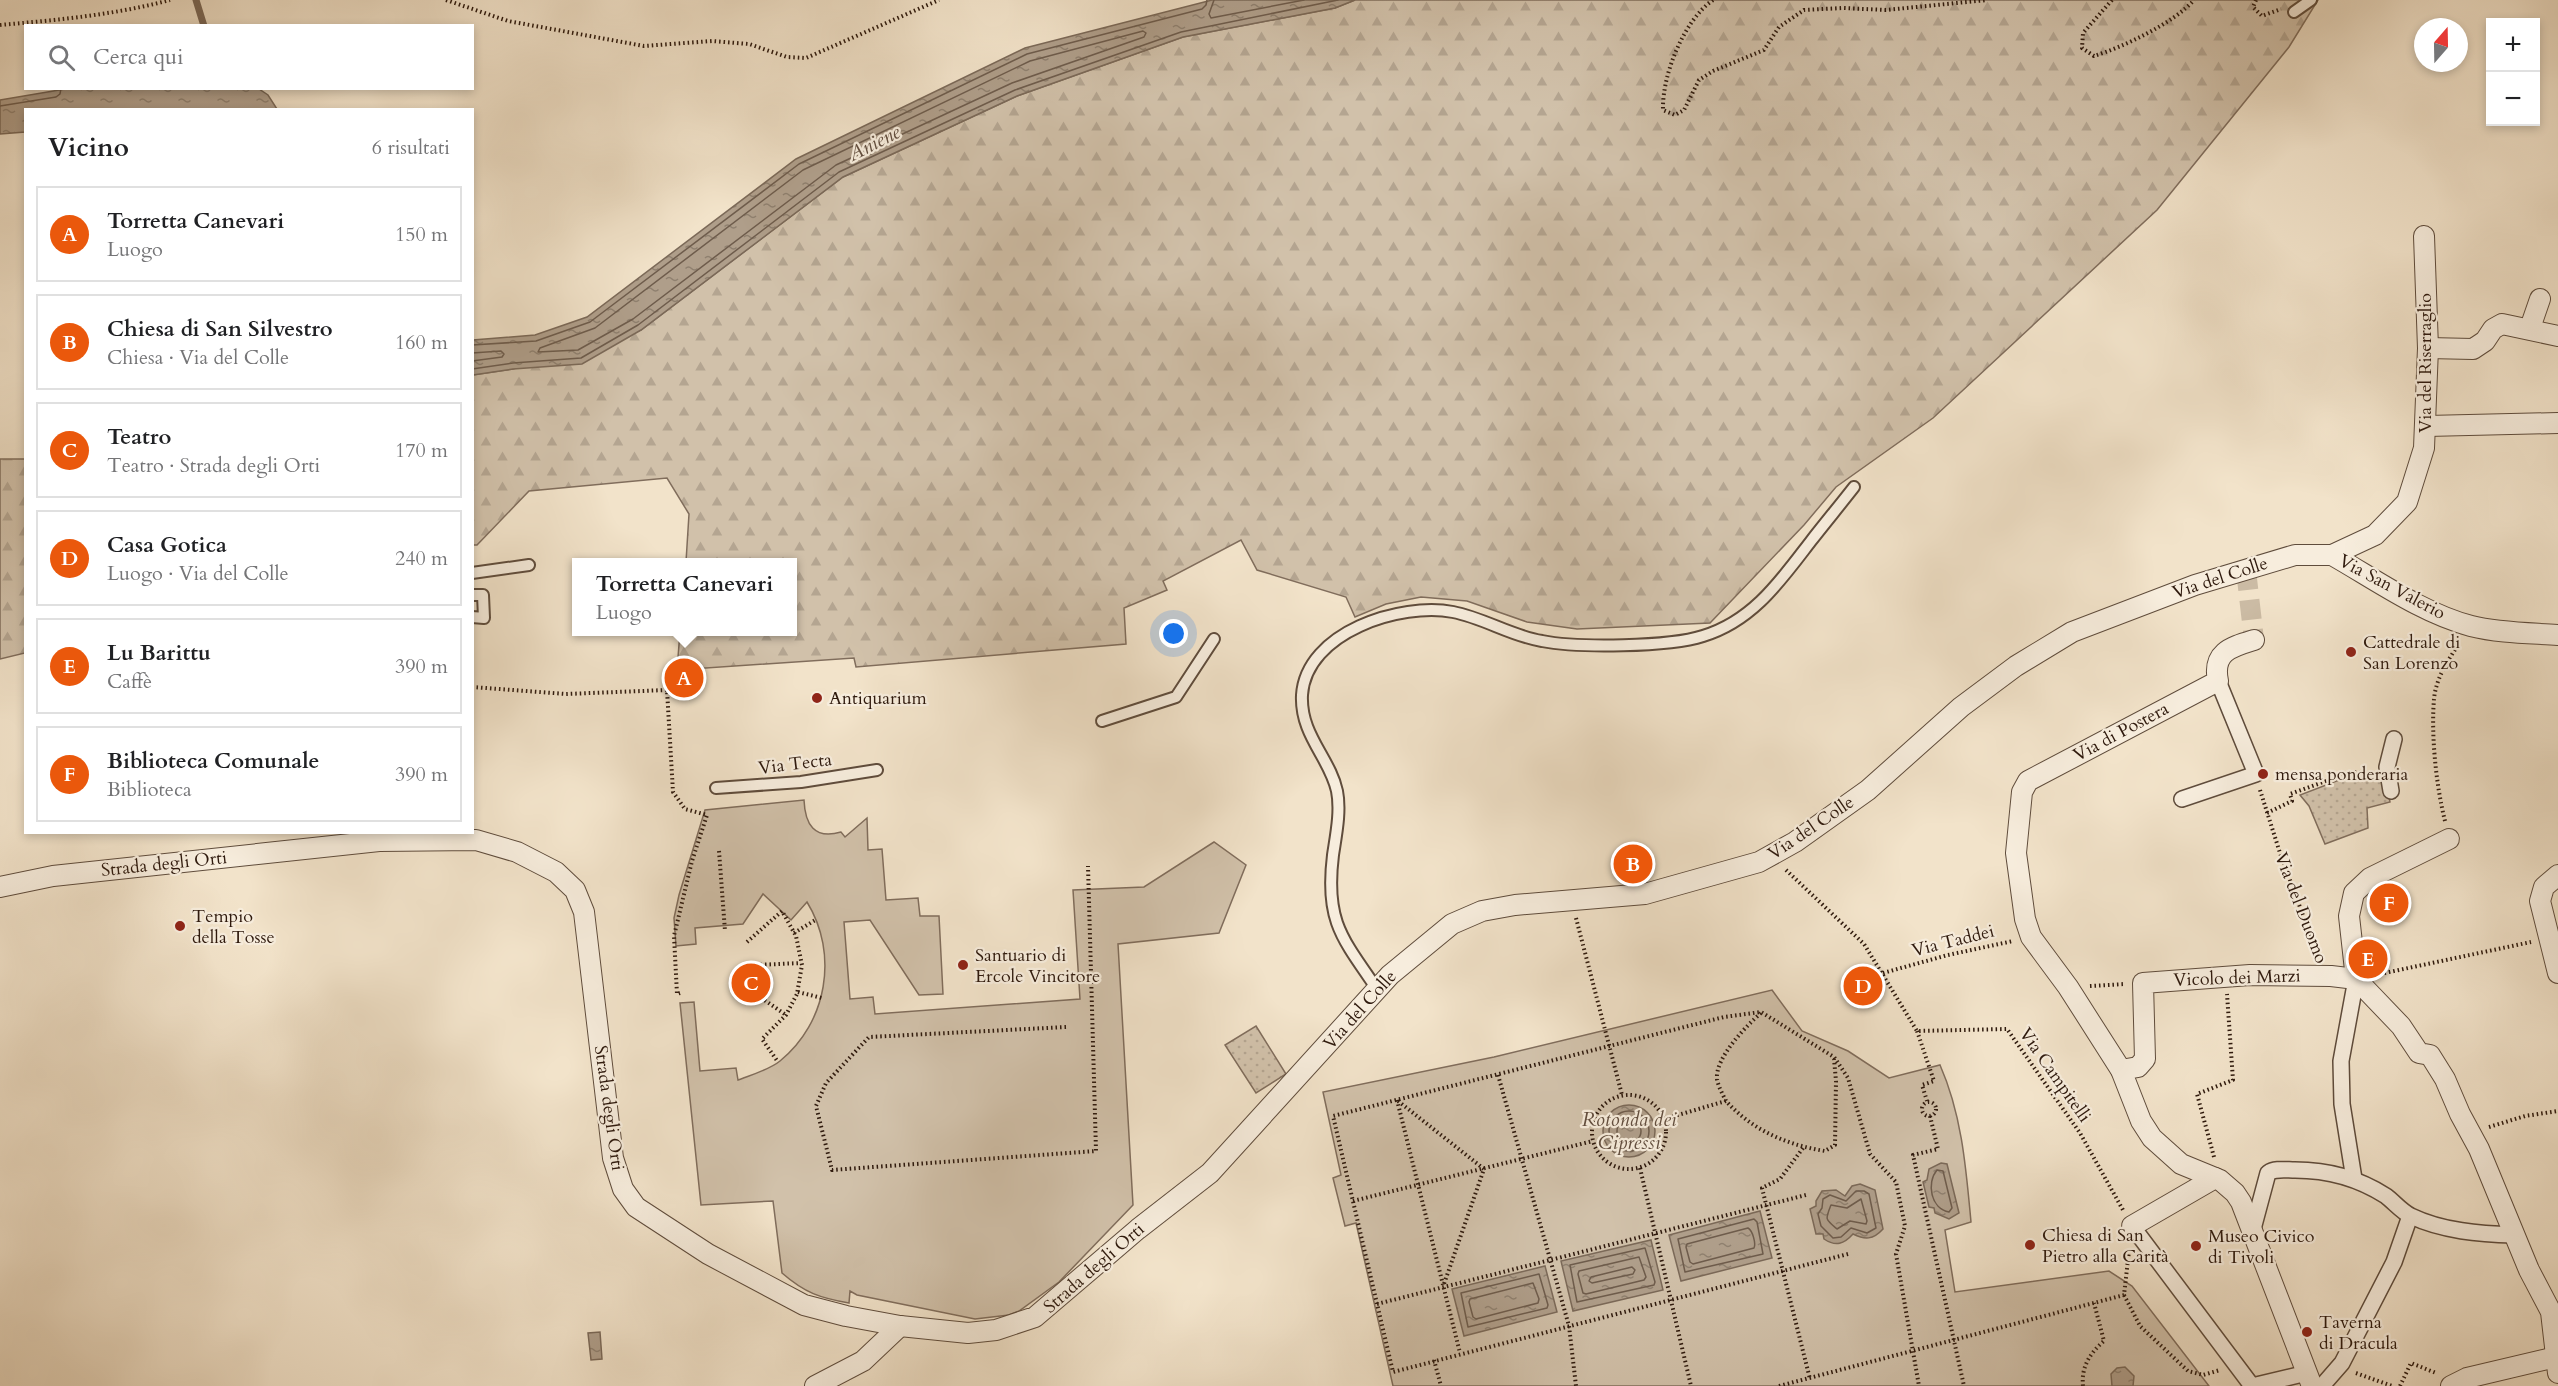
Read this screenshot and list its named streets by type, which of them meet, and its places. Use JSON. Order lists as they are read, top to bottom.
{
  "streets": {
    "street": [
      "Via del Riserraglio",
      "Via del Colle",
      "Via San Valerio",
      "Via di Postera",
      "Strada degli Orti",
      "Via del Duomo",
      "Vicolo dei Marzi"
    ],
    "lane": ["Via Tecta"],
    "path": ["Via Taddei", "Via Campitelli"]
  },
  "crossings": [
    ["Via del Riserraglio", "Via del Colle"],
    ["Via del Riserraglio", "Via San Valerio"],
    ["Via del Colle", "Via San Valerio"],
    ["Via del Colle", "Strada degli Orti"],
    ["Via di Postera", "Via Taddei"],
    ["Via del Duomo", "Vicolo dei Marzi"]
  ],
  "water": ["Aniene", "Rotonda dei Cipressi"],
  "places": [
    "Cattedrale di San Lorenzo",
    "Antiquarium",
    "mensa ponderaria",
    "Tempio della Tosse",
    "Santuario di Ercole Vincitore",
    "Chiesa di San Pietro alla Carità",
    "Museo Civico di Tivoli",
    "Taverna di Dracula"
  ],
  "north": "top",
  "page": {
    "map_buttons": ["+", "−"],
    "search": "Cerca qui",
    "heading": ["Vicino", "6 risultati"],
    "list": [
      {
        "mark": "A",
        "name": "Torretta Canevari",
        "note": "Luogo",
        "value": "150 m"
      },
      {
        "mark": "B",
        "name": "Chiesa di San Silvestro",
        "note": "Chiesa · Via del Colle",
        "value": "160 m"
      },
      {
        "mark": "C",
        "name": "Teatro",
        "note": "Teatro · Strada degli Orti",
        "value": "170 m"
      },
      {
        "mark": "D",
        "name": "Casa Gotica",
        "note": "Luogo · Via del Colle",
        "value": "240 m"
      },
      {
        "mark": "E",
        "name": "Lu Barittu",
        "note": "Caffè",
        "value": "390 m"
      },
      {
        "mark": "F",
        "name": "Biblioteca Comunale",
        "note": "Biblioteca",
        "value": "390 m"
      }
    ],
    "popup": ["Torretta Canevari", "Luogo"],
    "pins": [
      "A",
      "B",
      "F",
      "E",
      "C",
      "D"
    ]
  }
}
